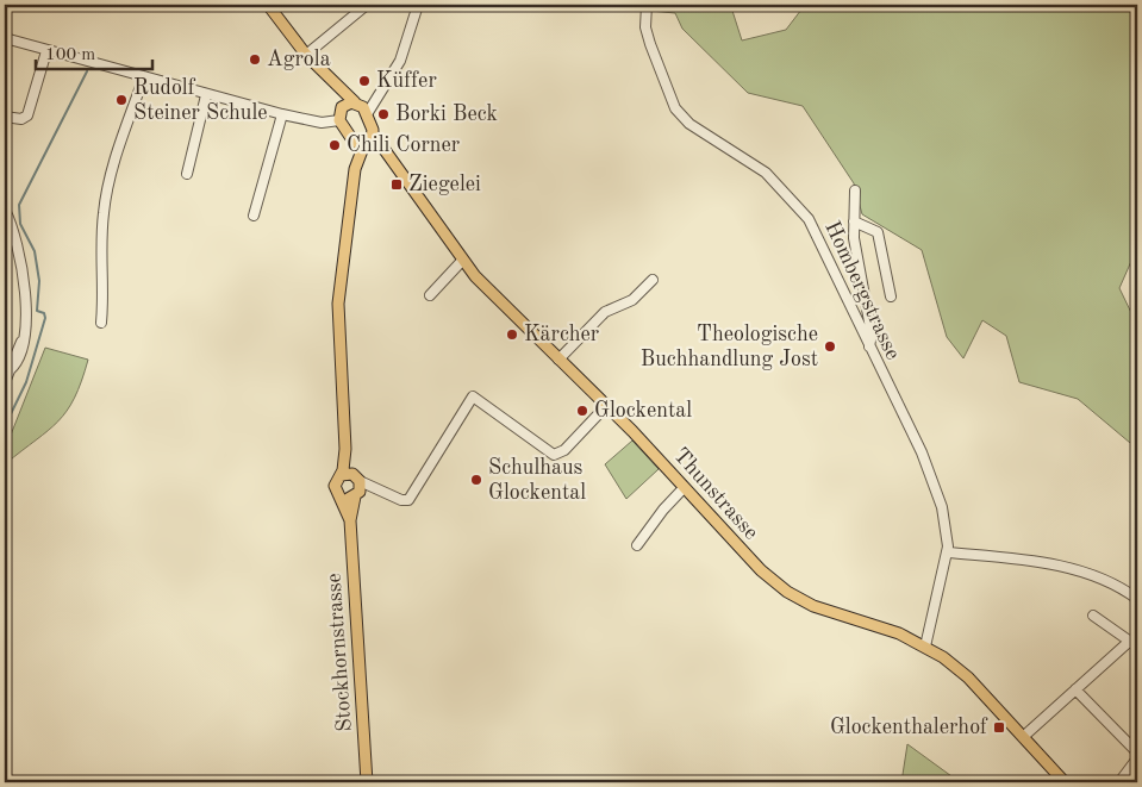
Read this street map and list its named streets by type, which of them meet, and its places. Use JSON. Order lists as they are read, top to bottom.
{
  "streets": {
    "main road": ["Thunstrasse", "Stockhornstrasse"],
    "street": ["Hombergstrasse"]
  },
  "crossings": [
    ["Hombergstrasse", "Thunstrasse"],
    ["Thunstrasse", "Stockhornstrasse"]
  ],
  "places": {
    "other": [
      "Agrola",
      "Küffer",
      "Rudolf Steiner Schule",
      "Borki Beck",
      "Chili Corner",
      "Kärcher",
      "Theologische Buchhandlung Jost",
      "Glockental",
      "Schulhaus Glockental"
    ],
    "transit": ["Ziegelei", "Glockenthalerhof"]
  },
  "scale_bar": "100 m"
}
